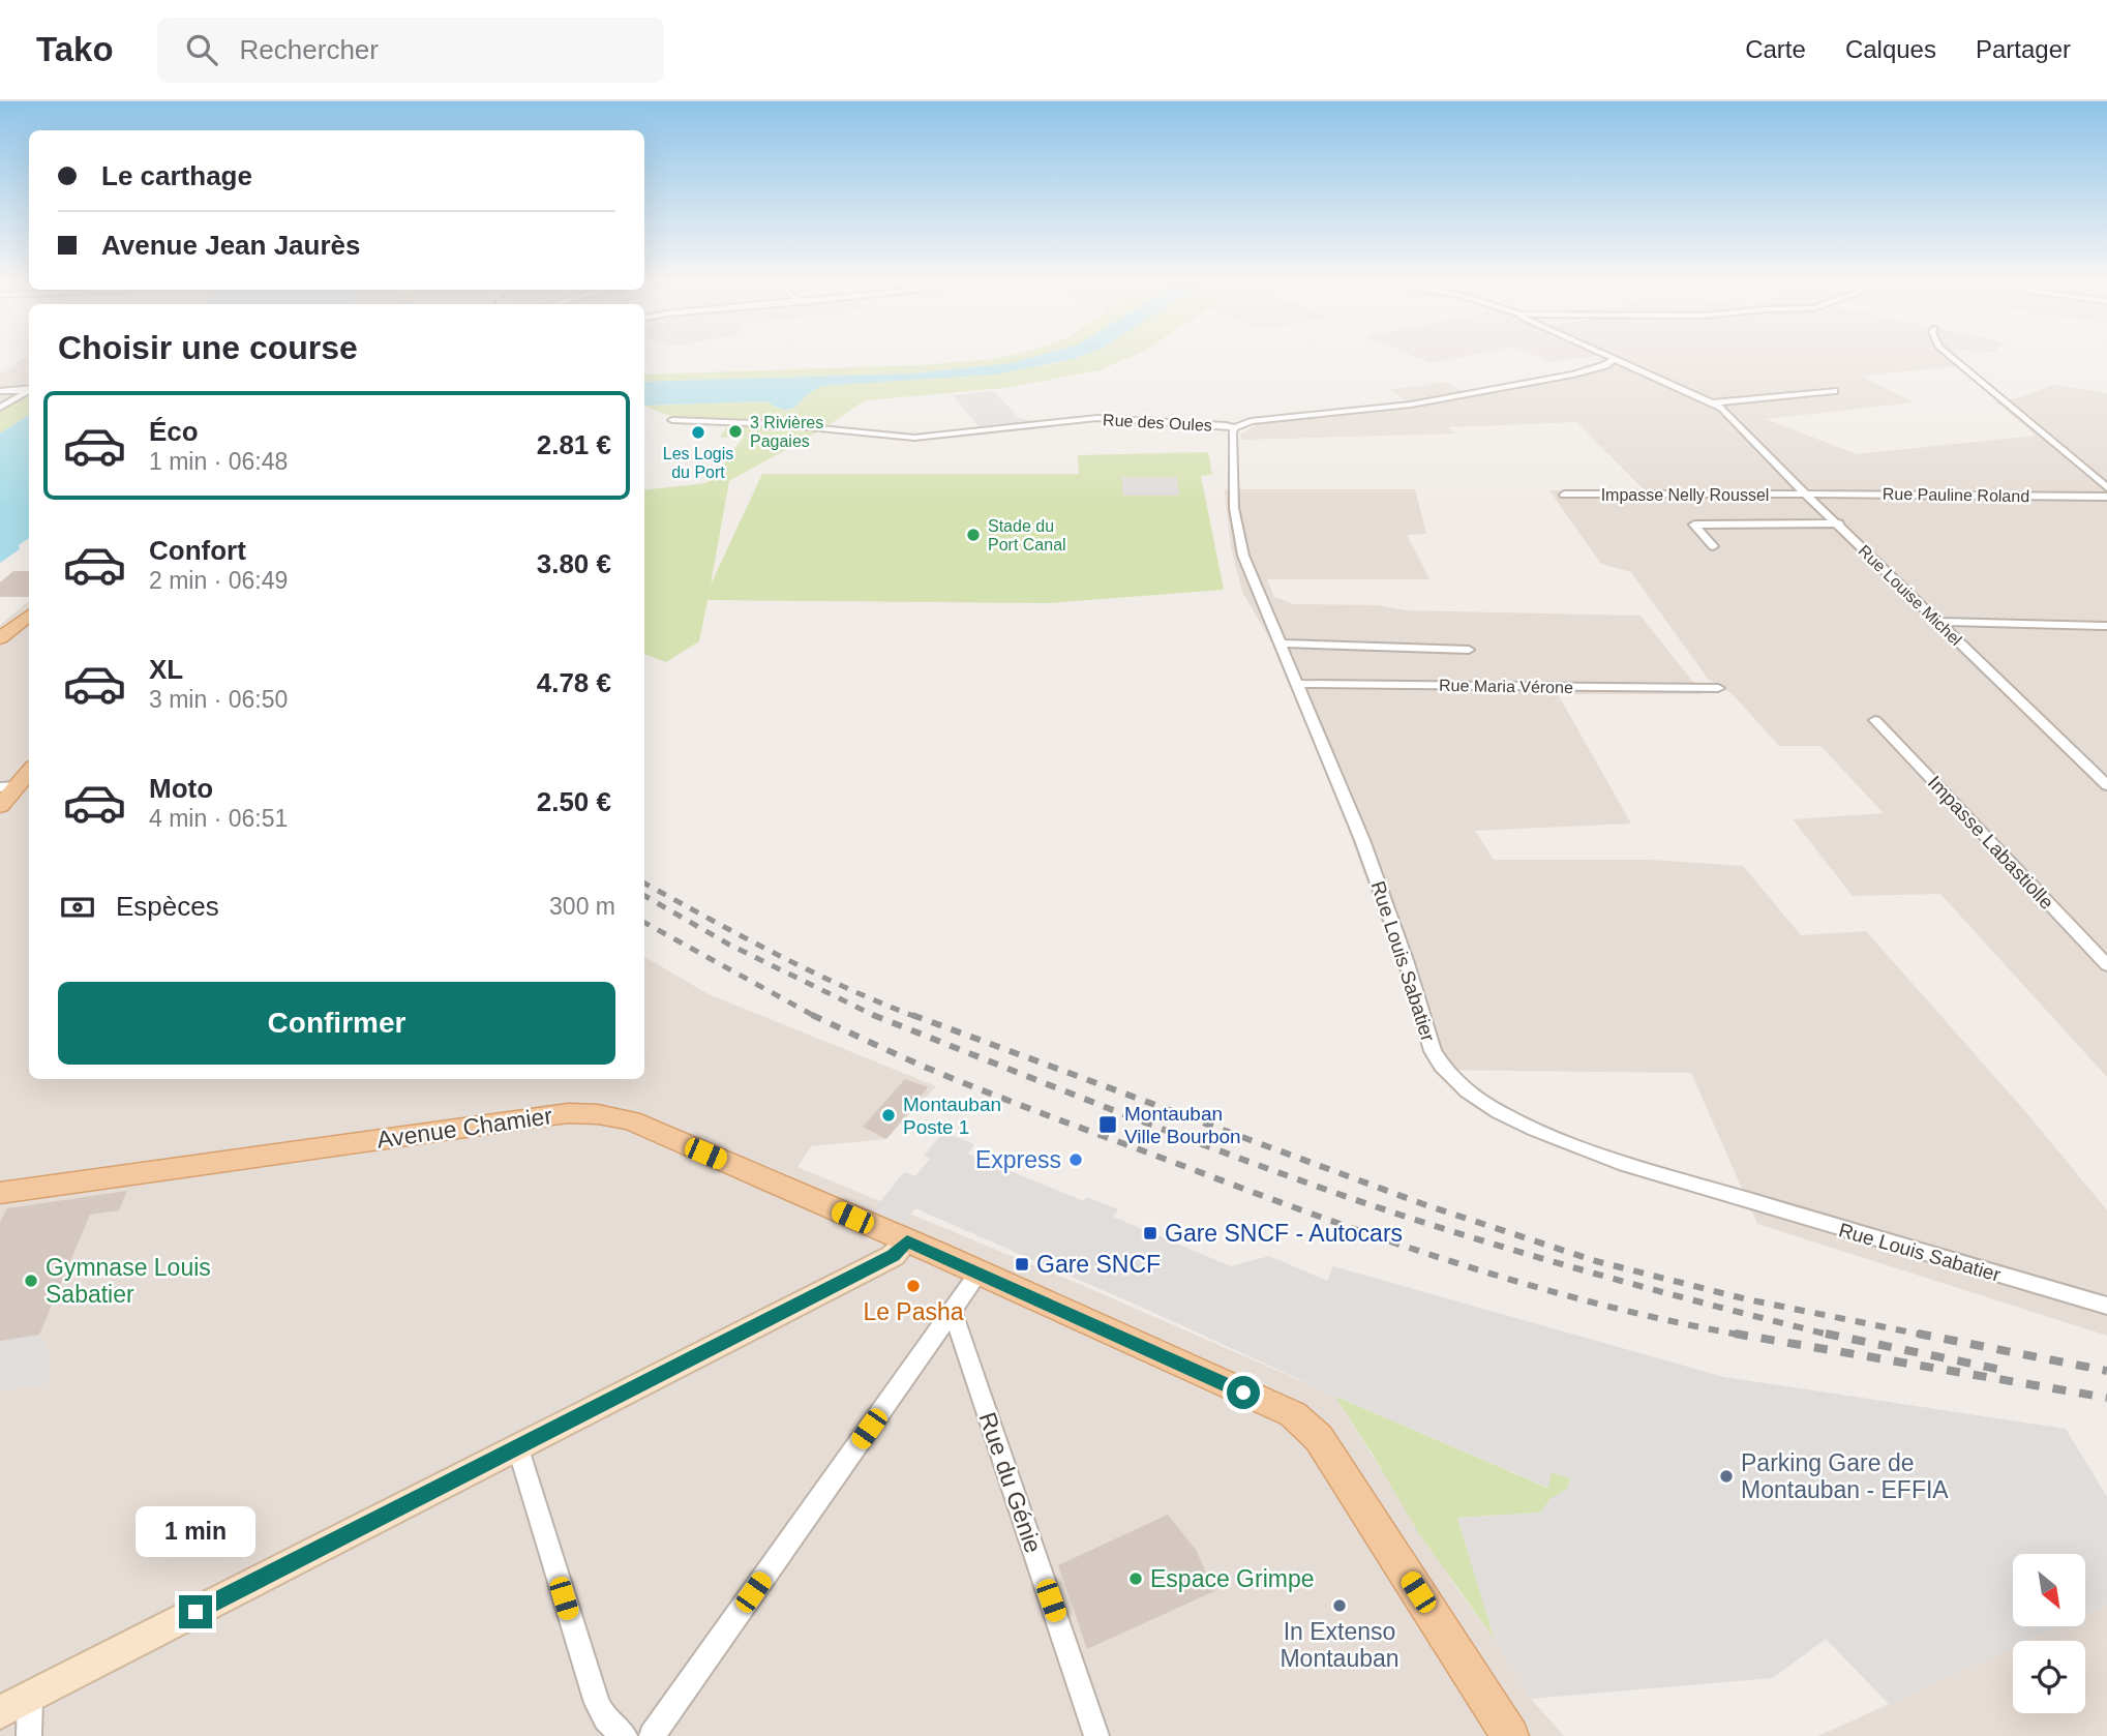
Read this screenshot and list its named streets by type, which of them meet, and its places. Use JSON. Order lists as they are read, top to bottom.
{
  "streets": {
    "main road": ["Avenue Chamier"],
    "street": [
      "Rue des Oules",
      "Impasse Nelly Roussel",
      "Rue Pauline Roland",
      "Rue Louise Michel",
      "Rue Maria Vérone",
      "Impasse Labastiolle",
      "Rue Louis Sabatier",
      "Rue du Génie"
    ]
  },
  "crossings": [
    ["Rue des Oules", "Rue Louise Michel"],
    ["Rue des Oules", "Rue Louis Sabatier"],
    ["Impasse Nelly Roussel", "Rue Pauline Roland"],
    ["Impasse Nelly Roussel", "Rue Louise Michel"],
    ["Rue Pauline Roland", "Rue Louise Michel"],
    ["Rue Maria Vérone", "Rue Louis Sabatier"]
  ],
  "places": {
    "other": [
      "3 Rivières Pagaies",
      "Les Logis du Port",
      "Stade du Port Canal",
      "Montauban Poste 1",
      "Express",
      "Gymnase Louis Sabatier",
      "Le Pasha",
      "Parking Gare de Montauban - EFFIA",
      "Espace Grimpe",
      "In Extenso Montauban"
    ],
    "transit": ["Montauban Ville Bourbon", "Gare SNCF - Autocars", "Gare SNCF"]
  },
  "north": "bottom right",
  "page": {
    "header": "Tako",
    "search": "Rechercher",
    "nav": ["Carte", "Calques", "Partager"],
    "banner": ["Le carthage", "Avenue Jean Jaurès"],
    "heading": "Choisir une course",
    "list": [
      {
        "name": "Éco",
        "note": "1 min · 06:48",
        "value": "2.81 €"
      },
      {
        "name": "Confort",
        "note": "2 min · 06:49",
        "value": "3.80 €"
      },
      {
        "name": "XL",
        "note": "3 min · 06:50",
        "value": "4.78 €"
      },
      {
        "name": "Moto",
        "note": "4 min · 06:51",
        "value": "2.50 €"
      }
    ],
    "pay": ["Espèces", "300 m"],
    "buttons": "Confirmer",
    "bubble": "1 min"
  }
}
